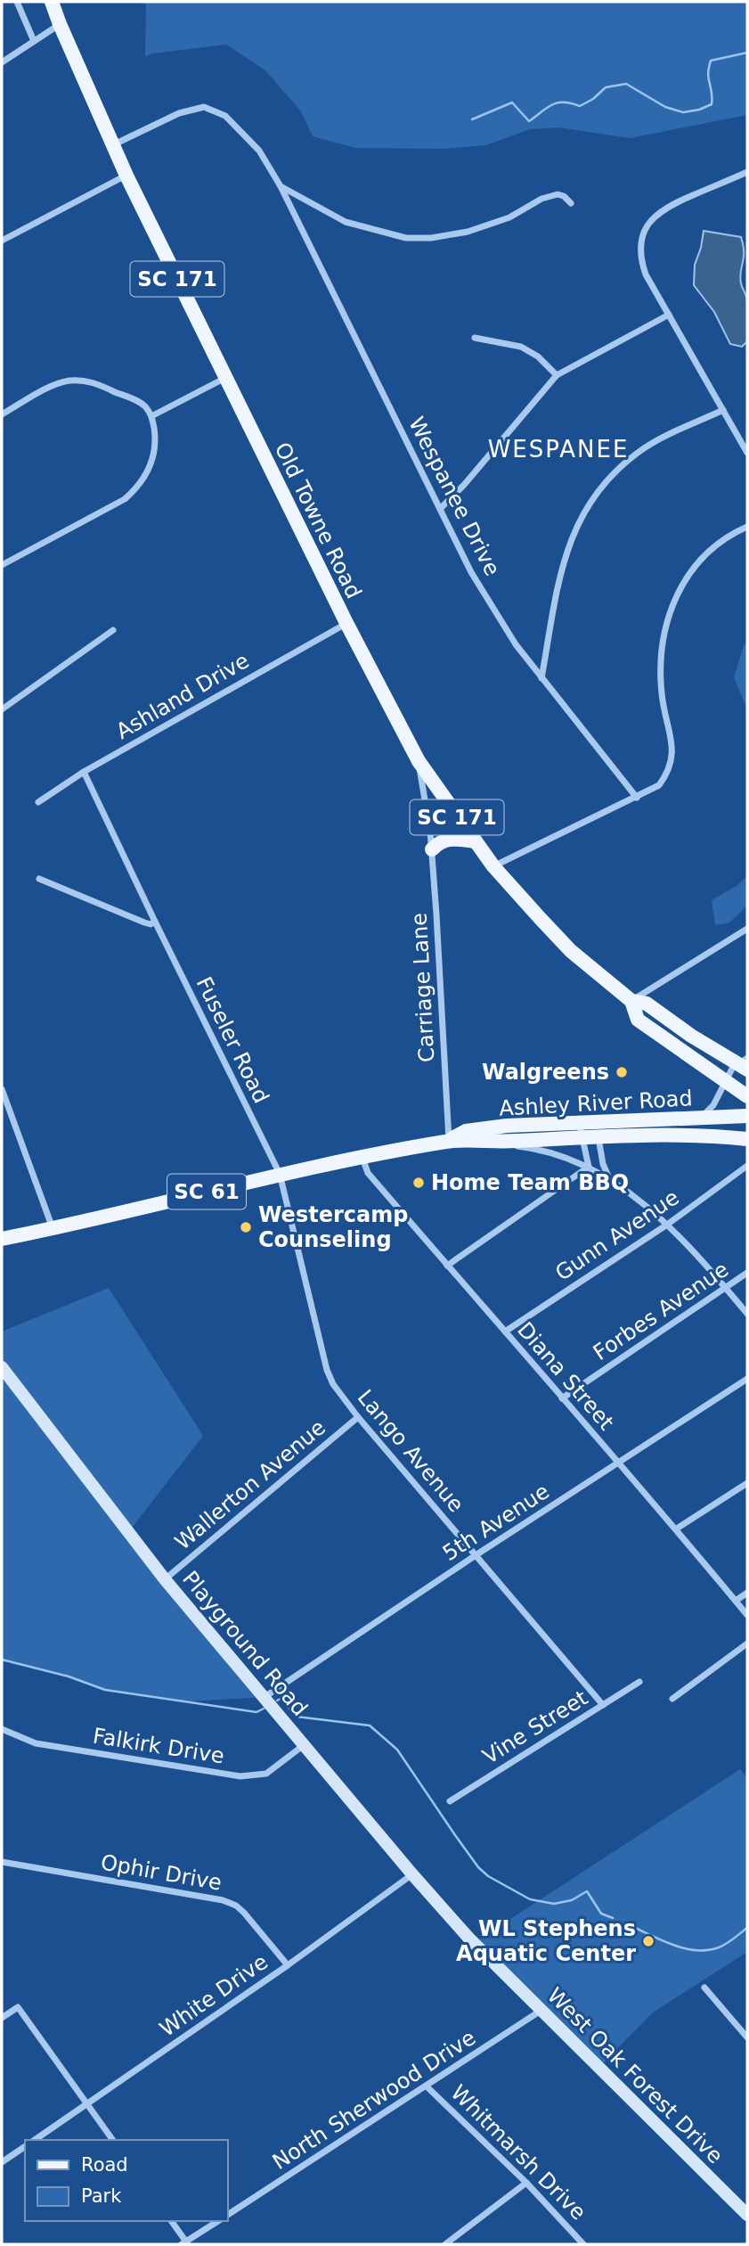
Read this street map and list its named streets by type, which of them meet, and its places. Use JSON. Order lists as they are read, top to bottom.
{
  "streets": {
    "main road": [
      "SC 171",
      "Old Towne Road",
      "Ashley River Road",
      "SC 61",
      "Playground Road",
      "West Oak Forest Drive"
    ],
    "street": [
      "Wespanee Drive",
      "Ashland Drive",
      "Carriage Lane",
      "Fuseler Road",
      "Gunn Avenue",
      "Forbes Avenue",
      "Diana Street",
      "Lango Avenue",
      "Wallerton Avenue",
      "5th Avenue",
      "Vine Street",
      "Falkirk Drive",
      "Ophir Drive",
      "White Drive",
      "North Sherwood Drive",
      "Whitmarsh Drive"
    ]
  },
  "crossings": [
    ["SC 171", "Old Towne Road"],
    ["Wespanee Drive", "Old Towne Road"],
    ["Old Towne Road", "Ashland Drive"],
    ["Old Towne Road", "Carriage Lane"],
    ["Ashland Drive", "Fuseler Road"],
    ["Carriage Lane", "Ashley River Road"],
    ["Fuseler Road", "Ashley River Road"],
    ["Fuseler Road", "Lango Avenue"],
    ["Ashley River Road", "Diana Street"],
    ["Ashley River Road", "Lango Avenue"],
    ["Gunn Avenue", "Diana Street"],
    ["Forbes Avenue", "Diana Street"],
    ["Diana Street", "5th Avenue"],
    ["Lango Avenue", "Wallerton Avenue"],
    ["Lango Avenue", "5th Avenue"],
    ["Lango Avenue", "Vine Street"],
    ["Wallerton Avenue", "Playground Road"],
    ["5th Avenue", "Playground Road"],
    ["Playground Road", "Falkirk Drive"],
    ["Playground Road", "White Drive"],
    ["Playground Road", "West Oak Forest Drive"],
    ["Ophir Drive", "White Drive"],
    ["West Oak Forest Drive", "North Sherwood Drive"],
    ["North Sherwood Drive", "Whitmarsh Drive"]
  ],
  "districts": ["WESPANEE"],
  "places": [
    "Walgreens",
    "Home Team BBQ",
    "Westercamp Counseling",
    "WL Stephens Aquatic Center"
  ],
  "legend": ["Road", "Park"]
}
